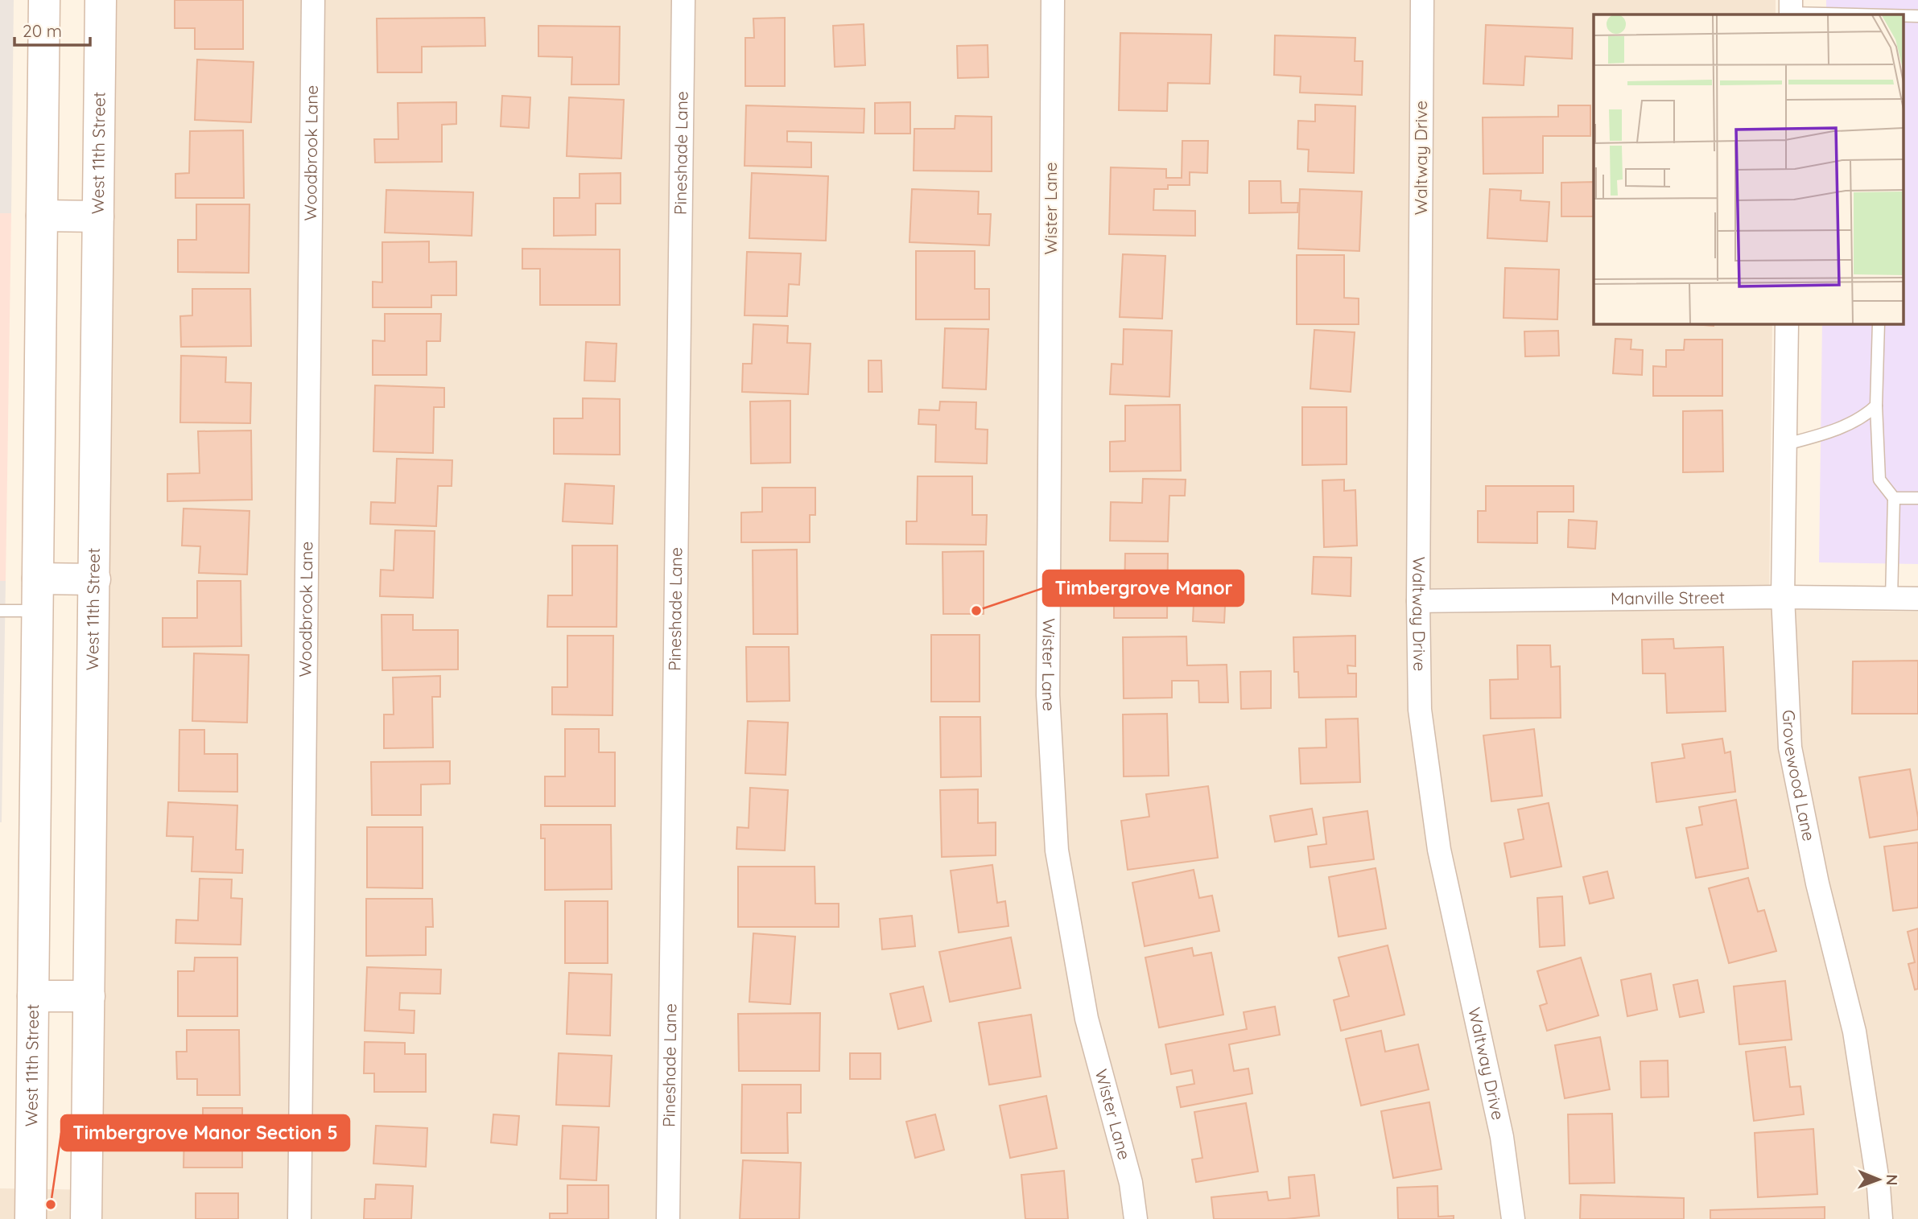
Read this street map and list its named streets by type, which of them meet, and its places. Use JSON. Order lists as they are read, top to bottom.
{
  "streets": {
    "main road": ["West 11th Street"],
    "street": [
      "Woodbrook Lane",
      "Pineshade Lane",
      "Waltway Drive",
      "Wister Lane",
      "Manville Street",
      "Grovewood Lane"
    ]
  },
  "crossings": [
    ["Waltway Drive", "Manville Street"],
    ["Manville Street", "Grovewood Lane"]
  ],
  "places": ["Timbergrove Manor", "Timbergrove Manor Section 5"],
  "scale_bar": "20 m",
  "north": "right"
}
